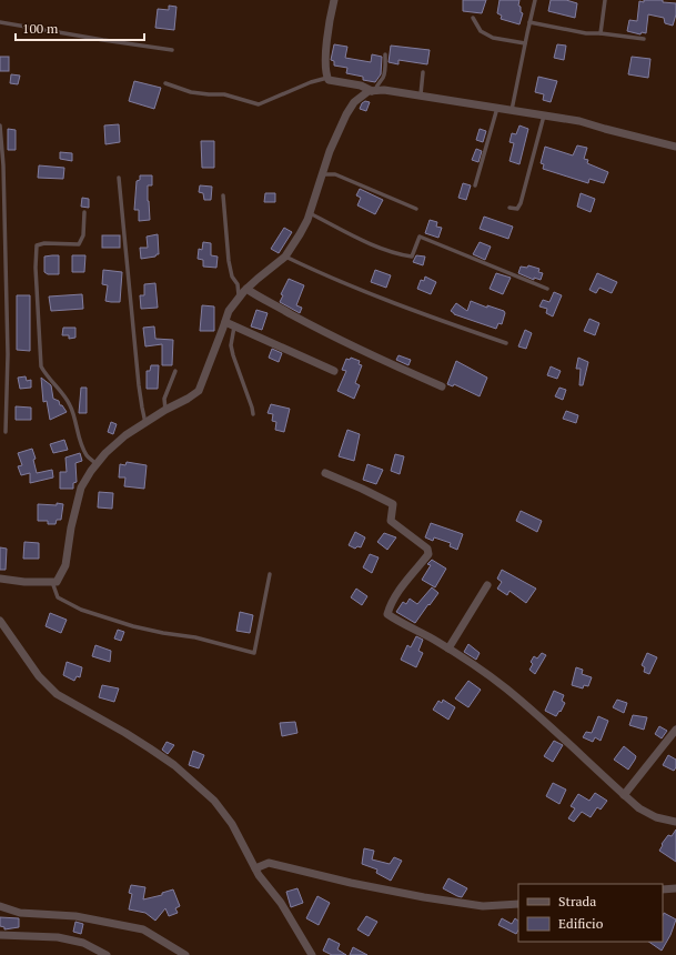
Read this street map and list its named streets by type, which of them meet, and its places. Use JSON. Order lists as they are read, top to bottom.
{
  "legend": ["Strada", "Edificio"],
  "scale_bar": "100 m"
}
